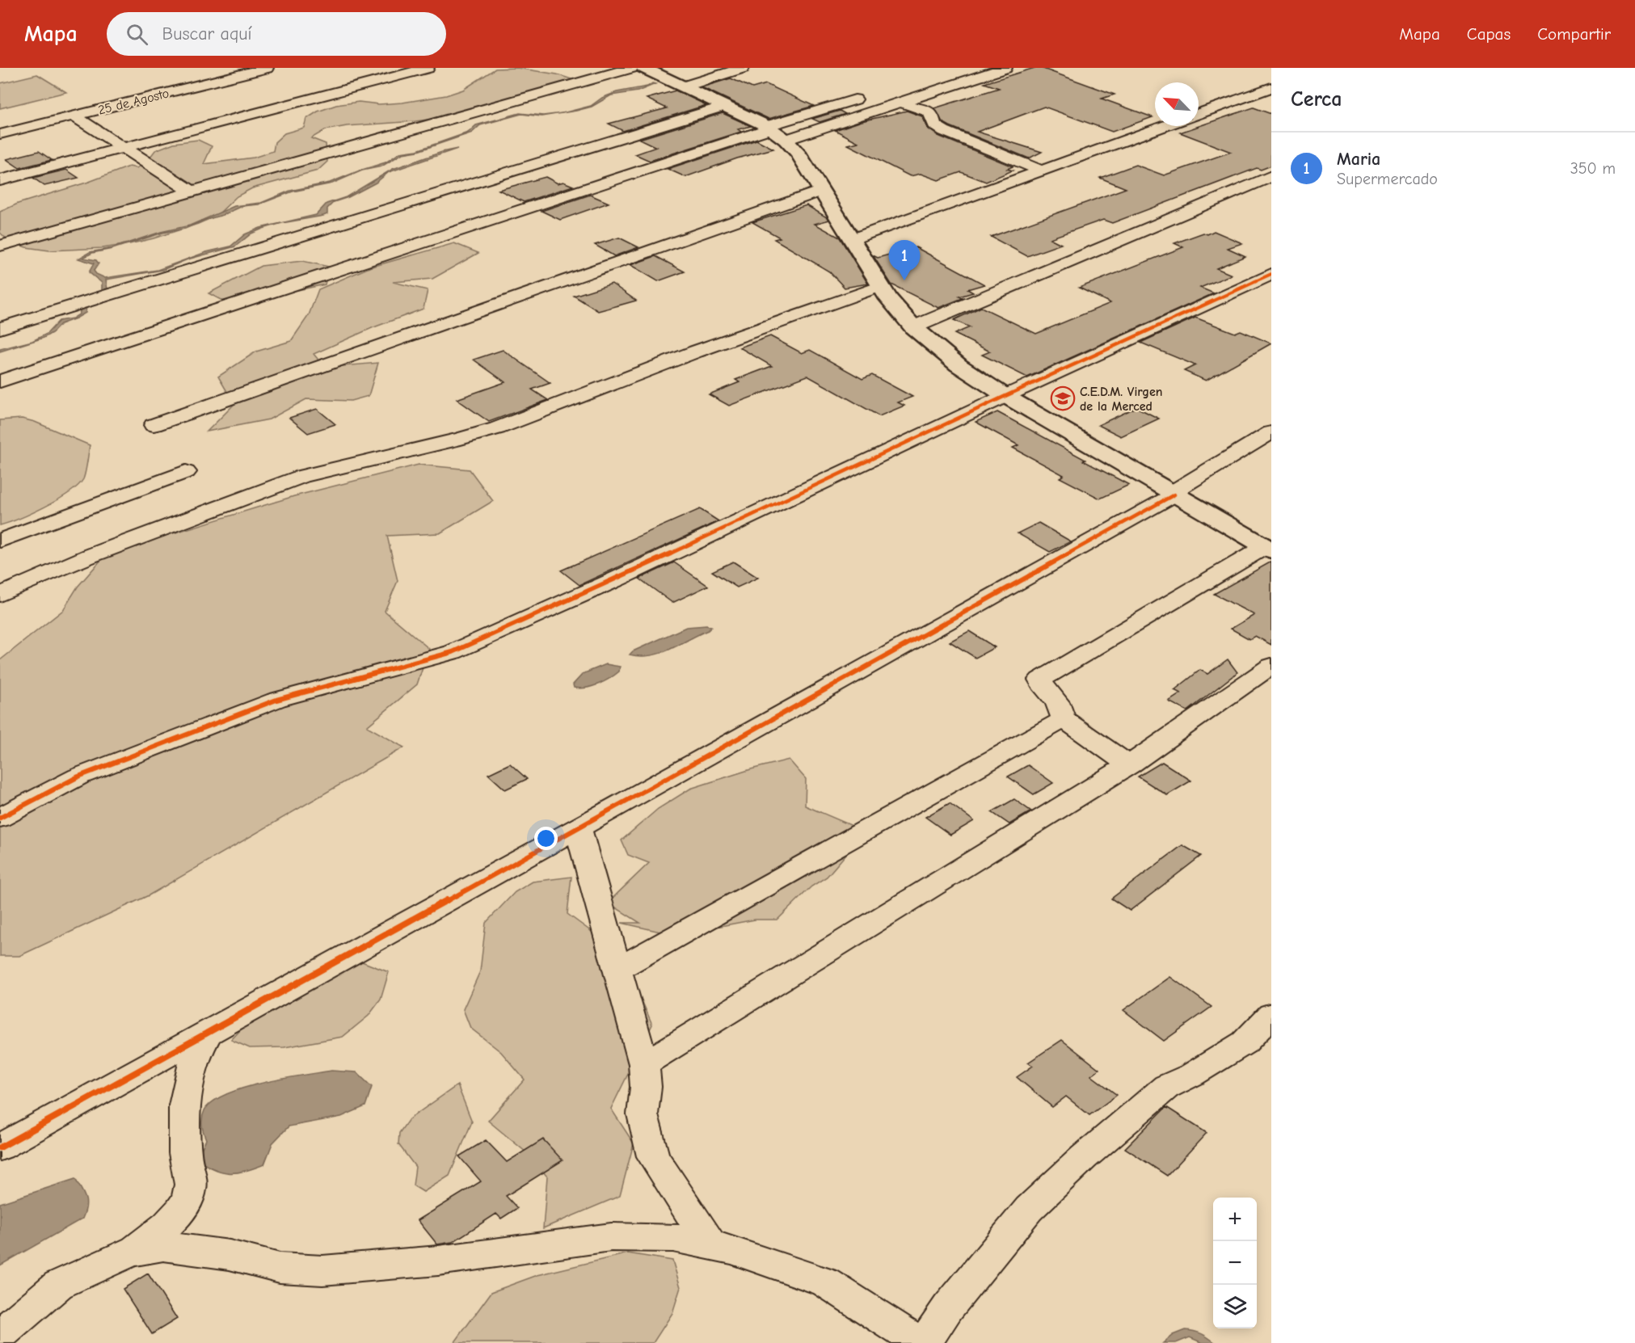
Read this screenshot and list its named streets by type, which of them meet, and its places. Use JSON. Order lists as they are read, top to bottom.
{
  "streets": {
    "street": ["25 de Agosto"]
  },
  "places": {
    "school or university": ["C.E.D.M. Virgen de la Merced"]
  },
  "north": "top left",
  "page": {
    "header": "Mapa",
    "search": "Buscar aquí",
    "nav": ["Mapa", "Capas", "Compartir"],
    "heading": "Cerca",
    "list": [
      {
        "mark": "1",
        "name": "Maria",
        "note": "Supermercado",
        "value": "350 m"
      }
    ],
    "pins": "1",
    "map_buttons": ["+", "−"]
  }
}
